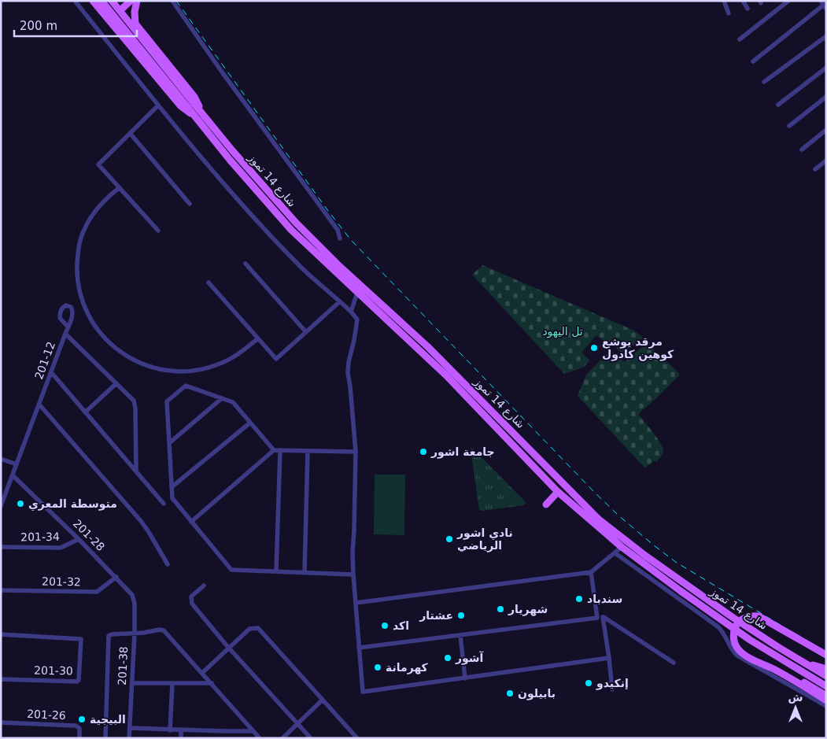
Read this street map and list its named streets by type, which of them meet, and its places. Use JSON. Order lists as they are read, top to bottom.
{
  "streets": {
    "main road": ["شارع 14 تموز"],
    "street": [
      "201-12",
      "201-28",
      "201-34",
      "201-32",
      "201-38",
      "201-30",
      "201-26"
    ]
  },
  "crossings": [
    ["201-12", "201-28"],
    ["201-28", "201-34"],
    ["201-28", "201-32"],
    ["201-28", "201-38"]
  ],
  "parks": ["تل اليهود"],
  "places": [
    "مرقد يوشع كوهين كادول",
    "جامعة اشور",
    "متوسطة المعري",
    "نادي اشور الرياضي",
    "سندباد",
    "شهريار",
    "عشتار",
    "اكد",
    "آشور",
    "كهرمانة",
    "إنكيدو",
    "بابيلون",
    "البيجية"
  ],
  "scale_bar": "200 m",
  "north": "top"
}
